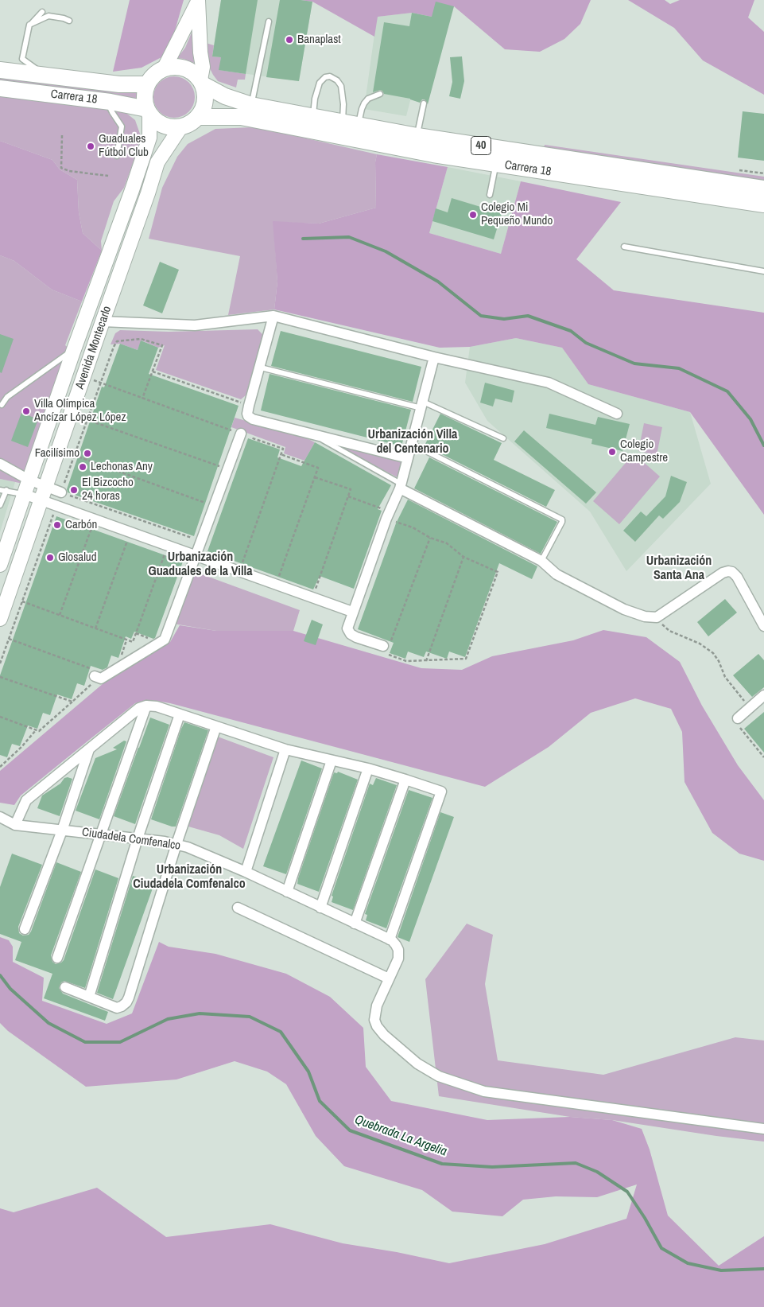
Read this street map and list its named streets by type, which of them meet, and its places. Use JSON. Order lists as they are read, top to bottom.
{
  "streets": {
    "main road": ["Carrera 18", "40", "Avenida Montecarlo"],
    "street": ["Ciudadela Comfenalco"]
  },
  "crossings": [
    ["Carrera 18", "40"],
    ["Carrera 18", "Avenida Montecarlo"],
    ["40", "Avenida Montecarlo"]
  ],
  "districts": [
    "Urbanización Villa del Centenario",
    "Urbanización Guaduales de la Villa",
    "Urbanización Santa Ana",
    "Urbanización Ciudadela Comfenalco"
  ],
  "water": ["Quebrada La Argelia"],
  "places": [
    "Banaplast",
    "Guaduales Fútbol Club",
    "Colegio Mi Pequeño Mundo",
    "Villa Olímpica Ancízar López López",
    "Colegio Campestre",
    "Facilísimo",
    "Lechonas Any",
    "El Bizcocho 24 horas",
    "Carbón",
    "Glosalud"
  ]
}
